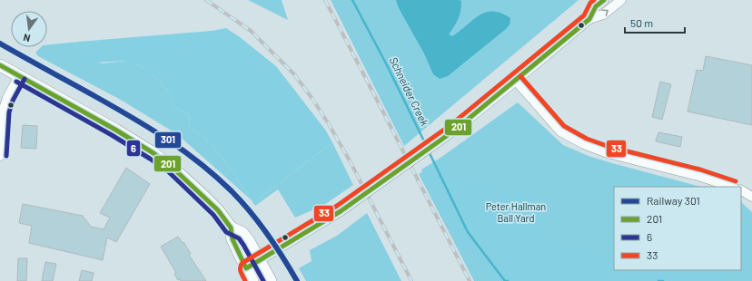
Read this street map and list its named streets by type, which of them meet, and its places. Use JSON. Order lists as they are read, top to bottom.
{
  "water": ["Schneider Creek"],
  "parks": ["Peter Hallman Ball Yard"],
  "lines": [
    "transit line 201",
    "transit line 33",
    "rail line 301",
    "transit line 6"
  ],
  "legend": [
    "Railway 301",
    "201",
    "6",
    "33"
  ],
  "scale_bar": "50 m",
  "north": "bottom"
}
